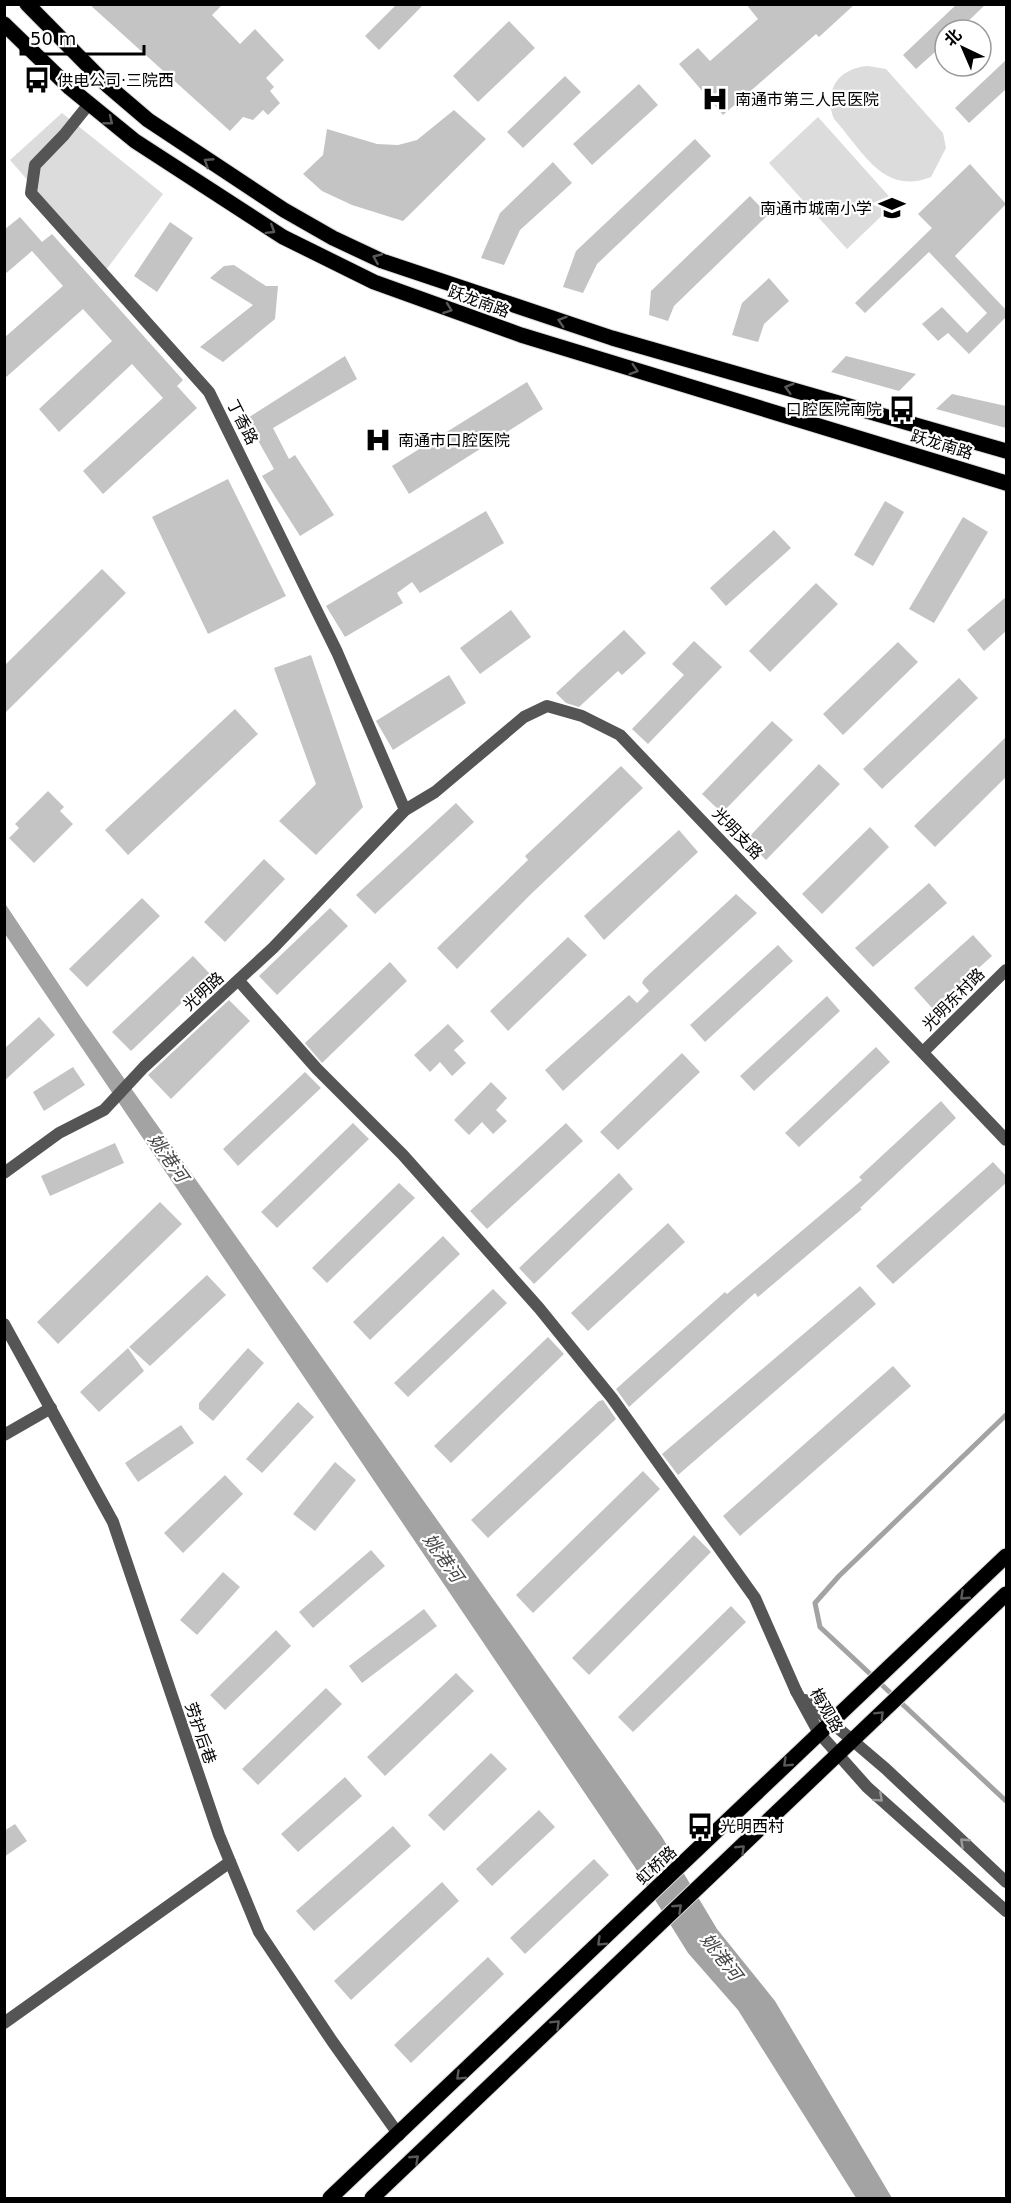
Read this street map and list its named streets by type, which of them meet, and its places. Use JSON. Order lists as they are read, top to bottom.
{
  "streets": {
    "main road": ["跃龙南路", "虹桥路"],
    "street": [
      "丁香路",
      "光明支路",
      "光明路",
      "光明东村路",
      "梅观路",
      "劳护后巷"
    ]
  },
  "crossings": [
    ["跃龙南路", "丁香路"],
    ["丁香路", "光明支路"],
    ["丁香路", "光明路"],
    ["光明支路", "光明路"],
    ["光明支路", "光明东村路"],
    ["光明路", "梅观路"],
    ["梅观路", "虹桥路"],
    ["劳护后巷", "虹桥路"]
  ],
  "water": ["姚港河"],
  "places": {
    "bus stop": ["供电公司·三院西", "口腔医院南院", "光明西村"],
    "hospital": ["南通市第三人民医院", "南通市口腔医院"],
    "school or university": ["南通市城南小学"]
  },
  "scale_bar": "50 m",
  "north": "top left"
}
